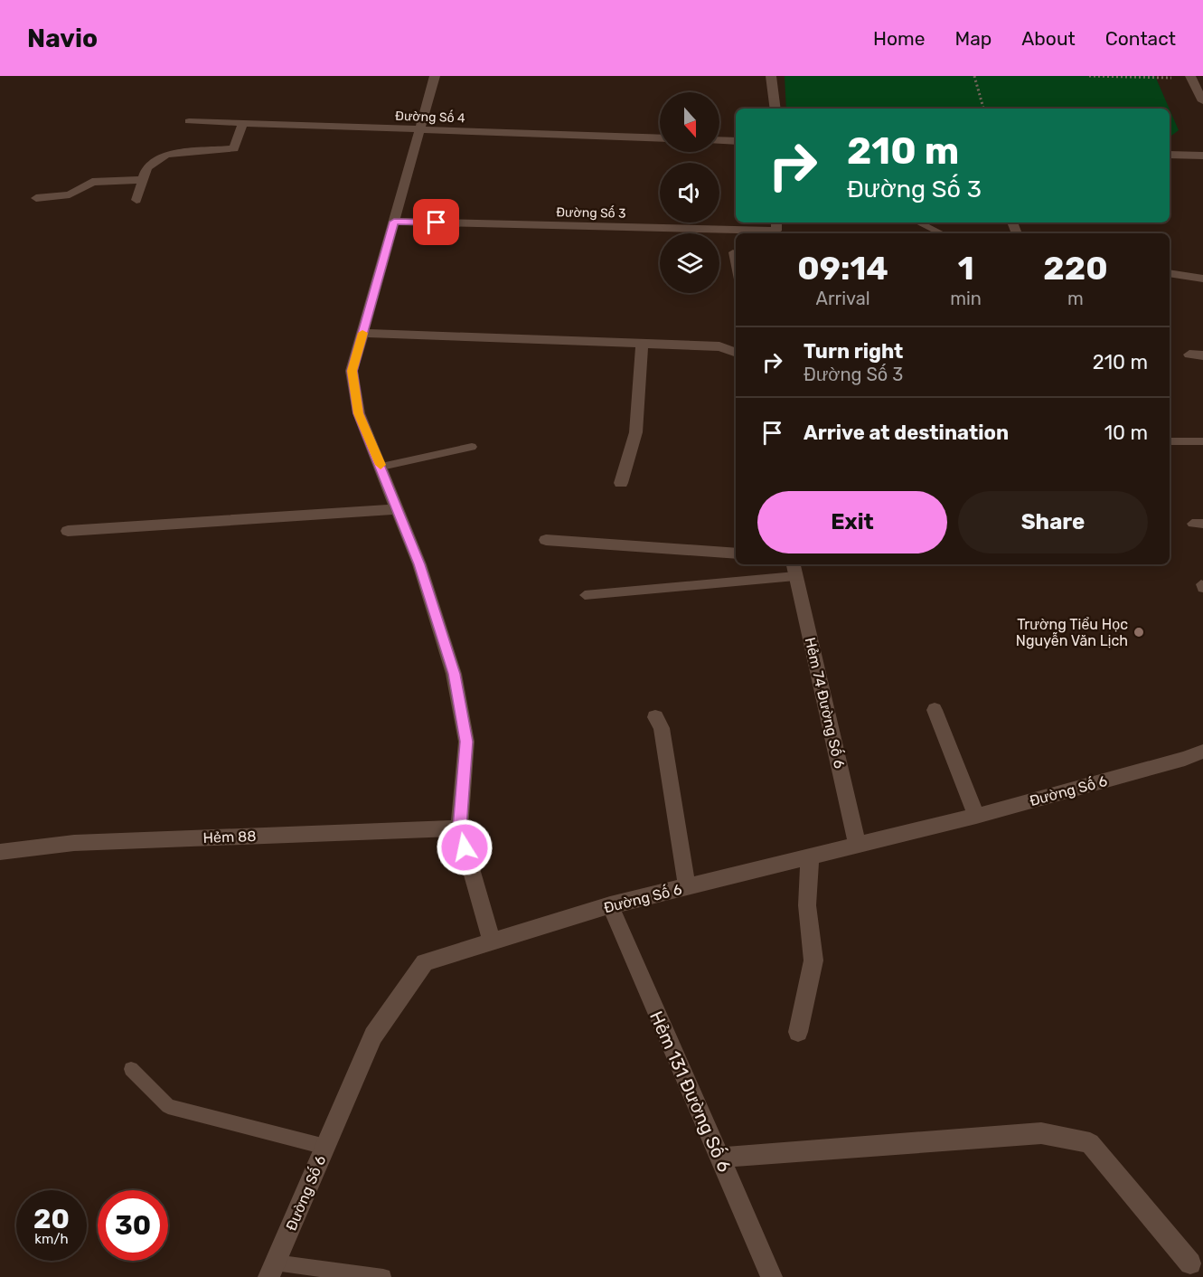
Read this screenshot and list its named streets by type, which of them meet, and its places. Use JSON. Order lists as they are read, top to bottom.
{
  "streets": {
    "street": [
      "Đường Số 4",
      "Đường Số 3",
      "Hẻm 74 Đường Số 6",
      "Đường Số 6",
      "Hẻm 88",
      "Hẻm 131 Đường Số 6"
    ]
  },
  "crossings": [
    ["Hẻm 74 Đường Số 6", "Đường Số 6"],
    ["Đường Số 6", "Hẻm 131 Đường Số 6"]
  ],
  "places": ["Trường Tiểu Học Nguyễn Văn Lịch"],
  "north": "bottom",
  "page": {
    "header": "Navio",
    "nav": [
      "Home",
      "Map",
      "About",
      "Contact"
    ],
    "turn": ["210 m", "Đường Số 3"],
    "eta": [
      "09:14",
      "Arrival",
      "1",
      "min",
      "220",
      "m"
    ],
    "list": [
      {
        "name": "Turn right",
        "note": "Đường Số 3",
        "value": "210 m"
      },
      {
        "name": "Arrive at destination",
        "value": "10 m"
      }
    ],
    "buttons": ["Exit", "Share"],
    "speed": "20 km/h",
    "limit": "30"
  }
}
